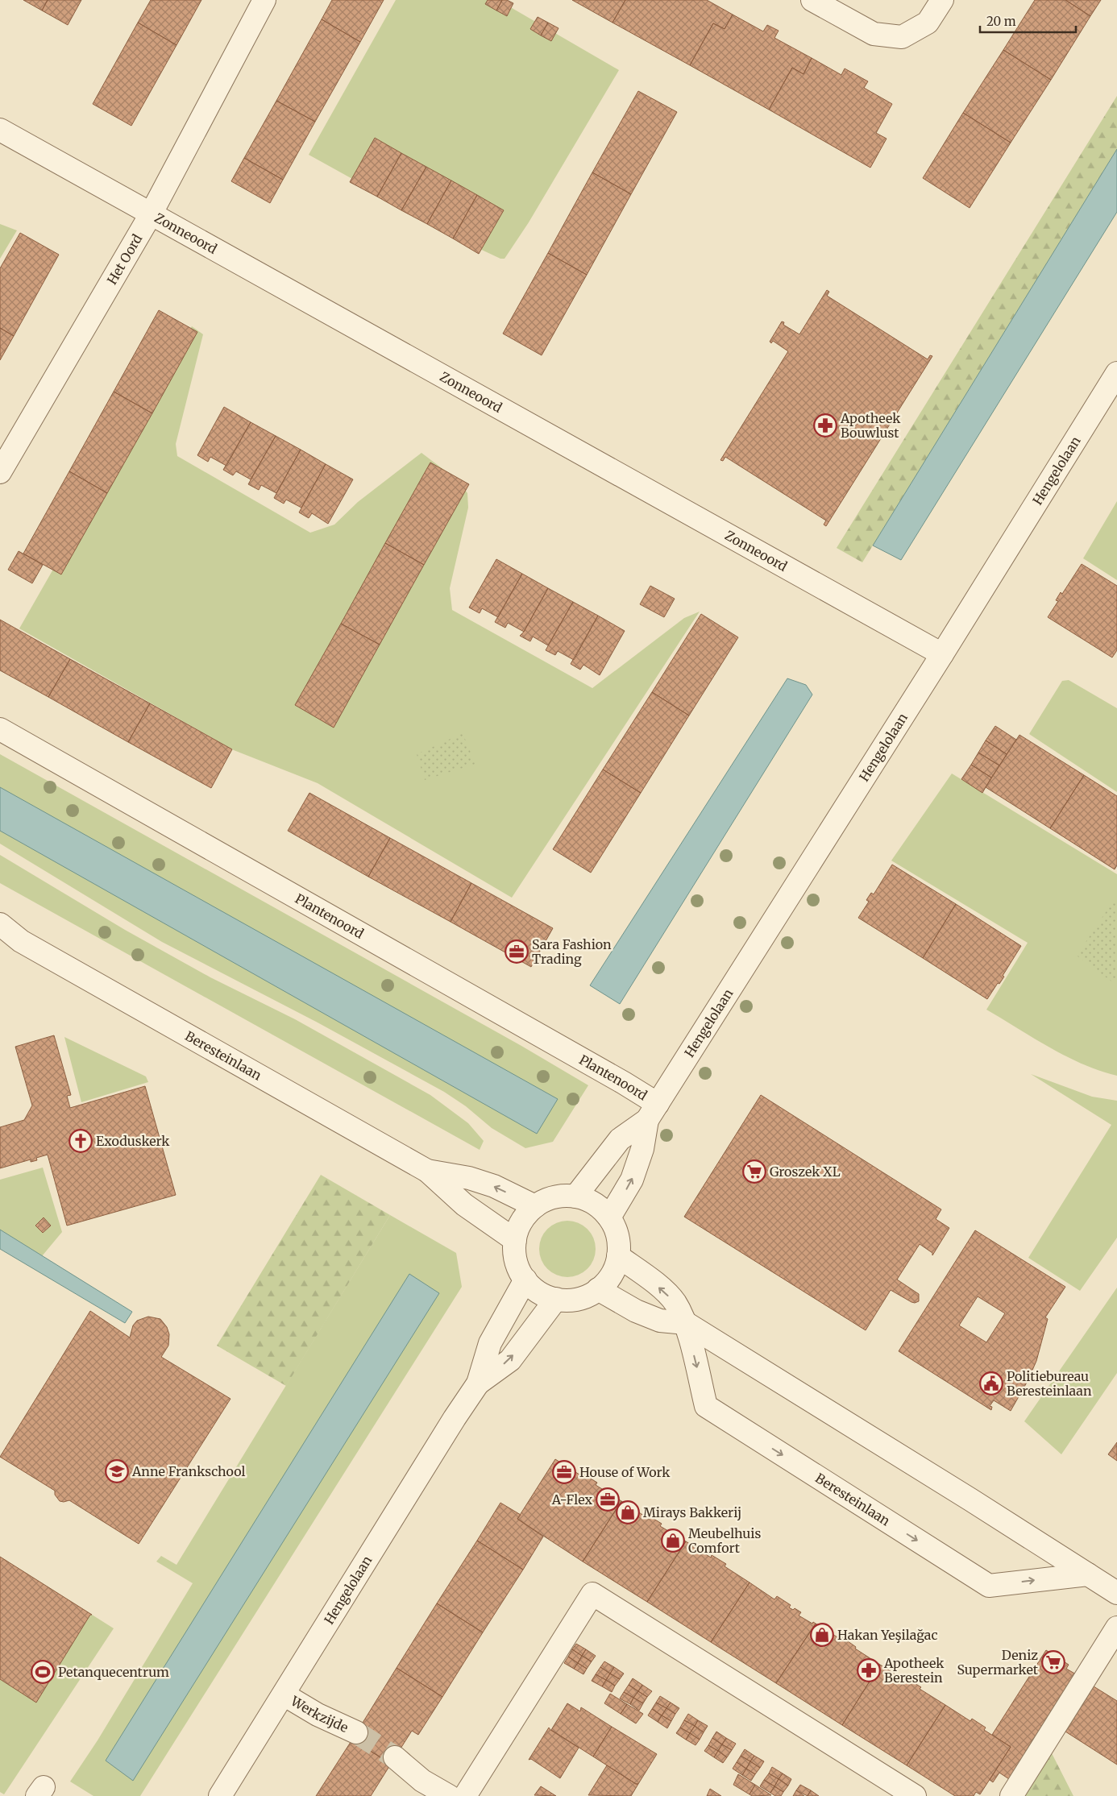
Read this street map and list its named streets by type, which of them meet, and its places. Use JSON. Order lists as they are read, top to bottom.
{
  "streets": {
    "street": [
      "Zonneoord",
      "Het Oord",
      "Hengelolaan",
      "Plantenoord",
      "Beresteinlaan",
      "Werkzijde"
    ]
  },
  "crossings": [
    ["Zonneoord", "Het Oord"],
    ["Zonneoord", "Hengelolaan"],
    ["Hengelolaan", "Plantenoord"],
    ["Hengelolaan", "Beresteinlaan"],
    ["Hengelolaan", "Werkzijde"]
  ],
  "places": {
    "pharmacy": ["Apotheek Bouwlust", "Apotheek Berestein"],
    "office": ["Sara Fashion Trading", "House of Work", "A-Flex"],
    "church": ["Exoduskerk"],
    "supermarket": ["Groszek XL", "Deniz Supermarket"],
    "public building": ["Politiebureau Beresteinlaan"],
    "school or university": ["Anne Frankschool"],
    "shop": ["Mirays Bakkerij", "Meubelhuis Comfort", "Hakan Yeşilağac"],
    "sports": ["Petanquecentrum"]
  },
  "scale_bar": "20 m"
}
